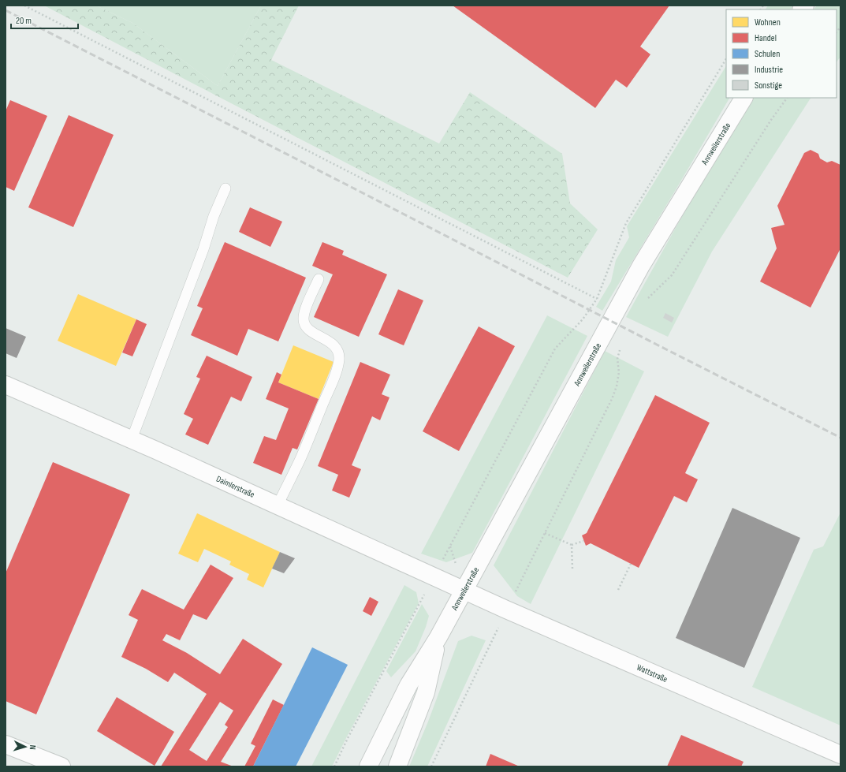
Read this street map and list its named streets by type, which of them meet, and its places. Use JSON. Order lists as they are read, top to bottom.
{
  "streets": {
    "street": ["Annweilerstraße", "Daimlerstraße", "Wattstraße"]
  },
  "crossings": [
    ["Annweilerstraße", "Daimlerstraße"],
    ["Annweilerstraße", "Wattstraße"],
    ["Daimlerstraße", "Wattstraße"]
  ],
  "legend": [
    "Wohnen",
    "Handel",
    "Schulen",
    "Industrie",
    "Sonstige"
  ],
  "scale_bar": "20 m",
  "north": "right"
}
